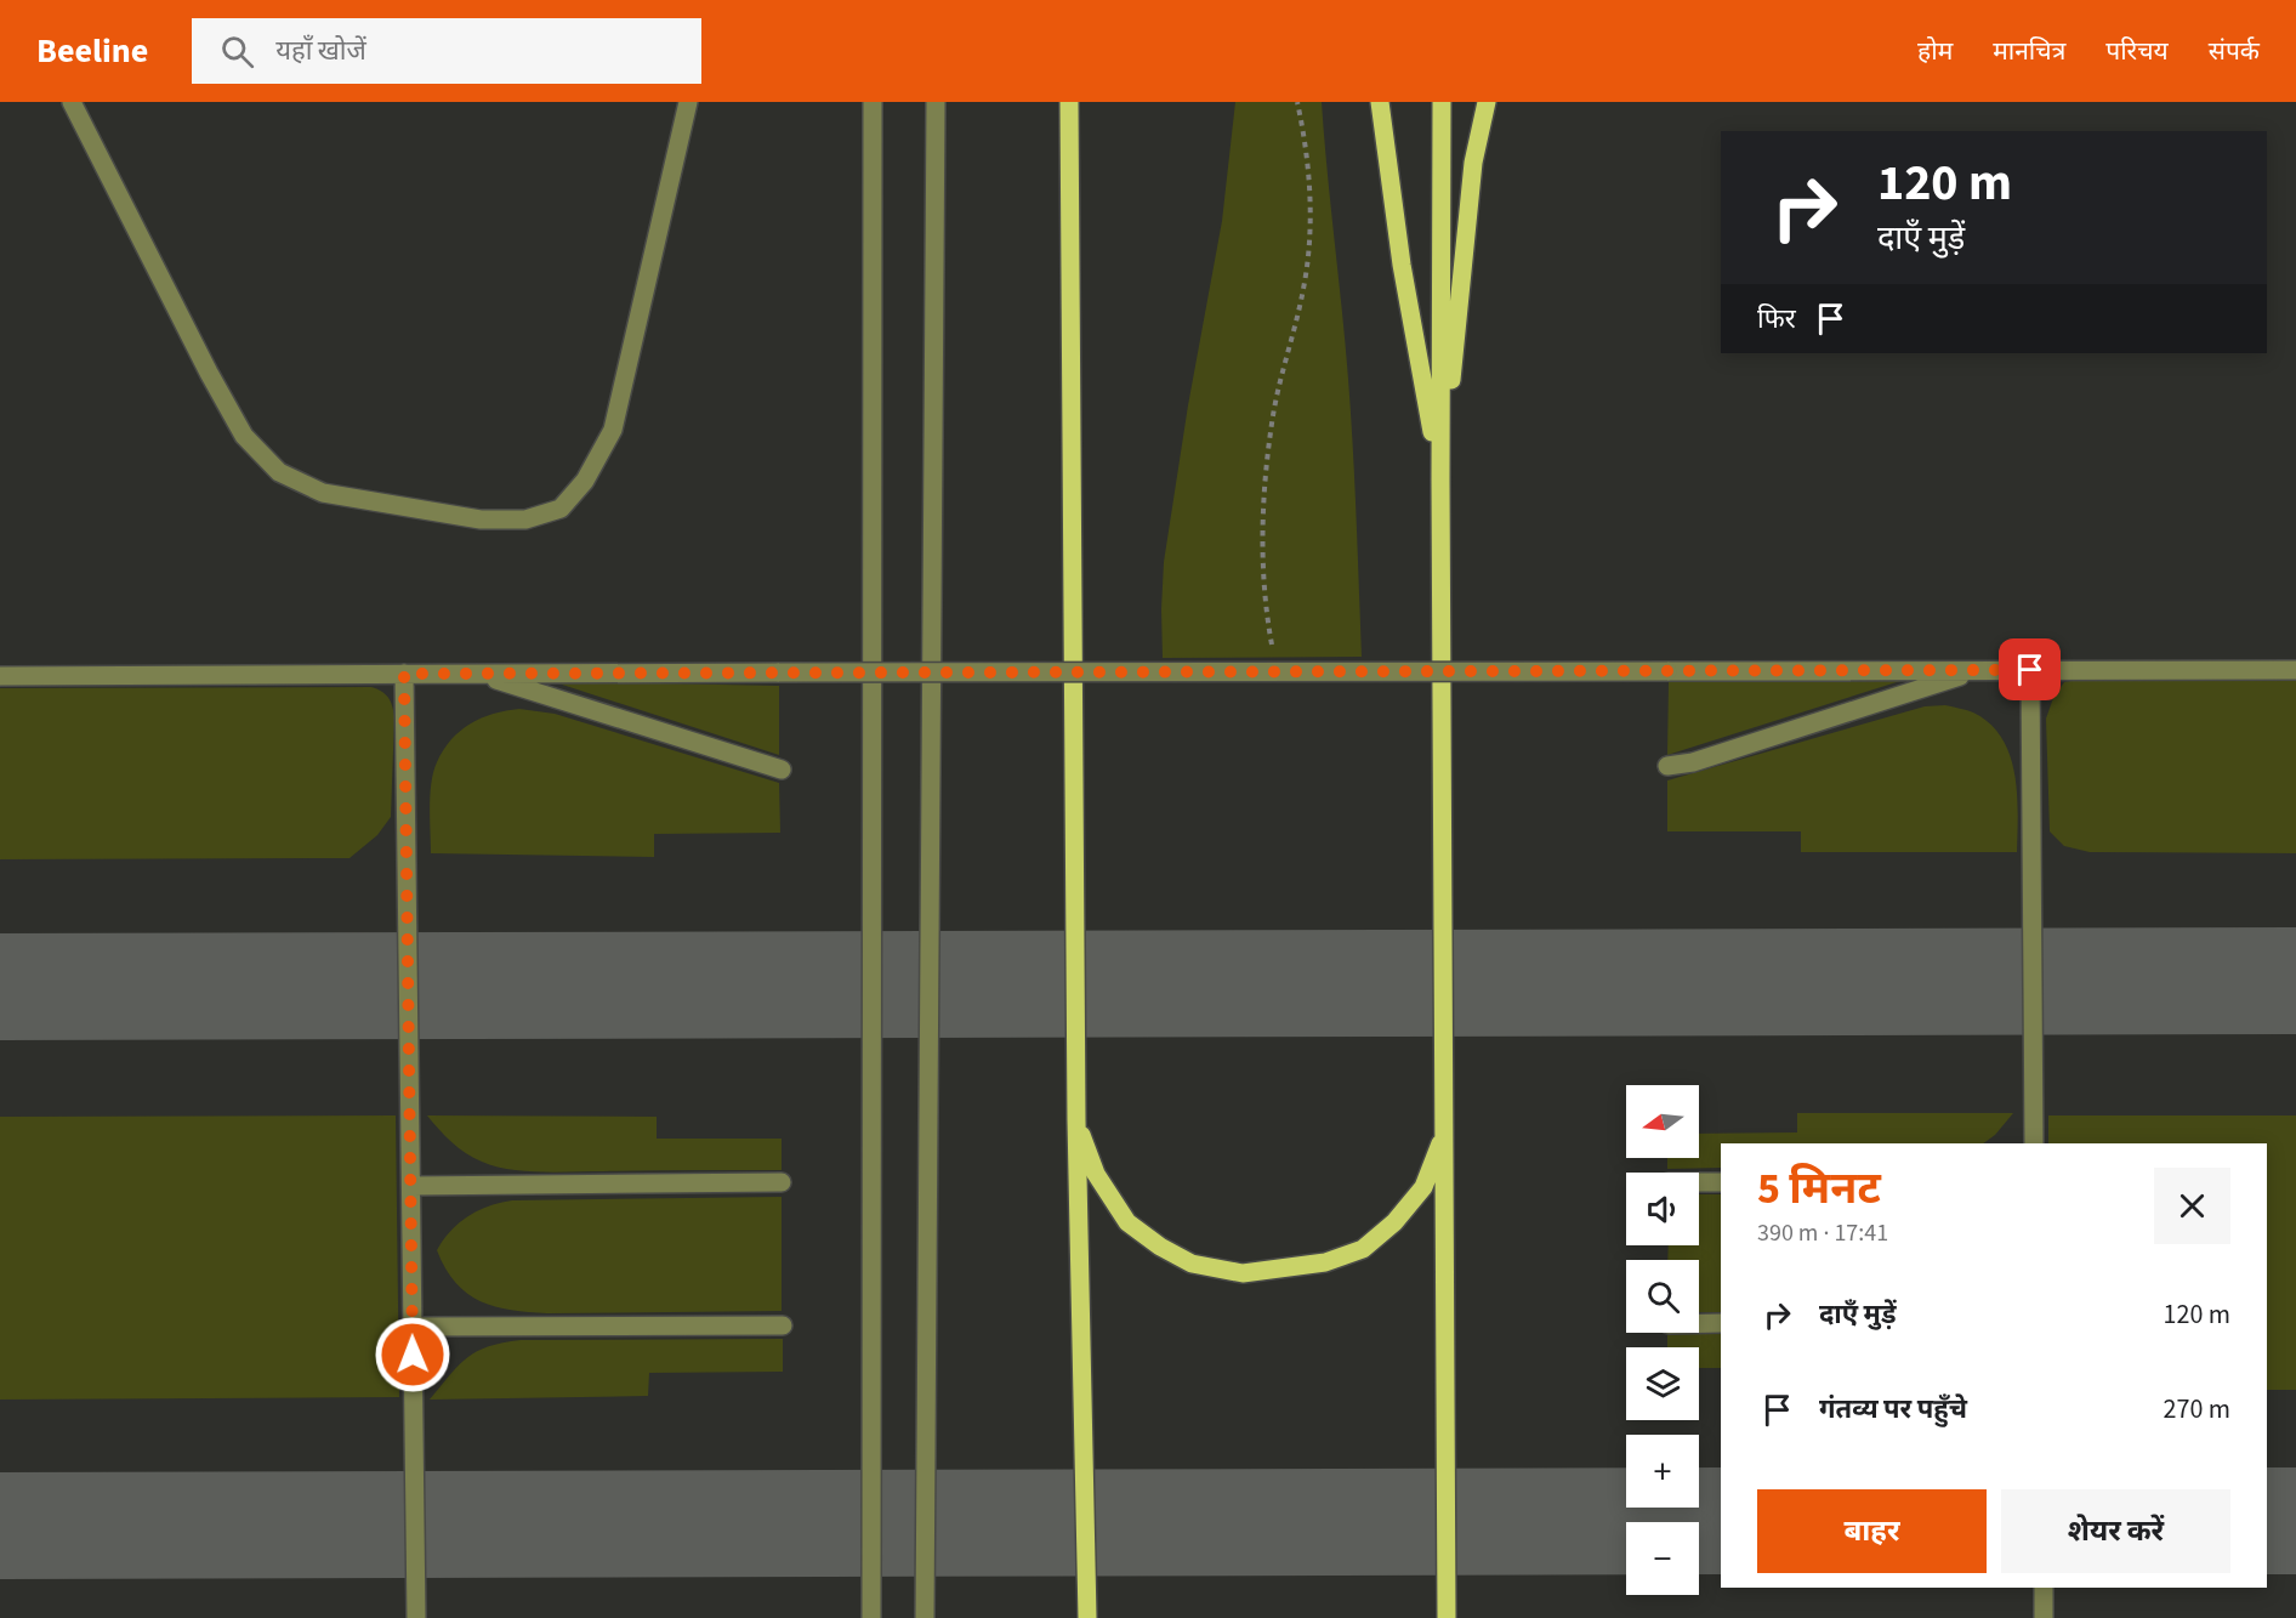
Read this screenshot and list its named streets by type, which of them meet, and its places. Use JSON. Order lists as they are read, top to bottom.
{
  "north": "left",
  "page": {
    "header": "Beeline",
    "search": "यहाँ खोजें",
    "nav": [
      "होम",
      "मानचित्र",
      "परिचय",
      "संपर्क"
    ],
    "turn": ["120 m", "दाएँ मुड़ें"],
    "then": "फिर",
    "map_buttons": ["+", "−"],
    "heading": ["5 मिनट", "390 m · 17:41"],
    "list": [
      {
        "name": "दाएँ मुड़ें",
        "value": "120 m"
      },
      {
        "name": "गंतव्य पर पहुँचे",
        "value": "270 m"
      }
    ],
    "buttons": ["बाहर", "शेयर करें"]
  }
}
